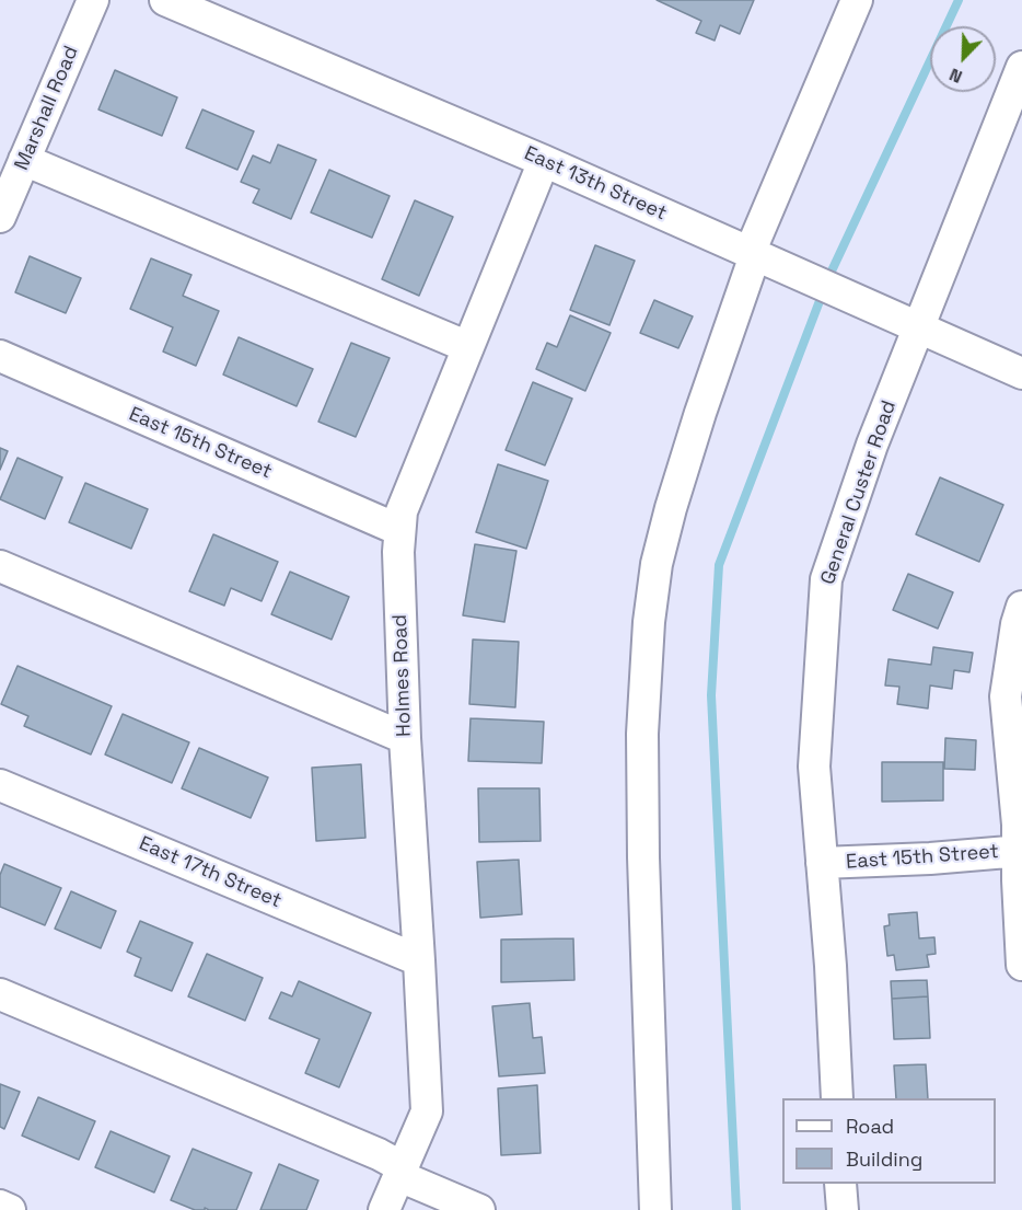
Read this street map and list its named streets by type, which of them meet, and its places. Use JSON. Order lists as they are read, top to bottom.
{
  "streets": {
    "street": [
      "Marshall Road",
      "East 13th Street",
      "East 15th Street",
      "General Custer Road",
      "Holmes Road",
      "East 17th Street"
    ]
  },
  "crossings": [
    ["East 13th Street", "General Custer Road"],
    ["East 13th Street", "Holmes Road"],
    ["East 15th Street", "General Custer Road"],
    ["East 15th Street", "Holmes Road"],
    ["Holmes Road", "East 17th Street"]
  ],
  "legend": ["Road", "Building"],
  "north": "bottom left"
}
